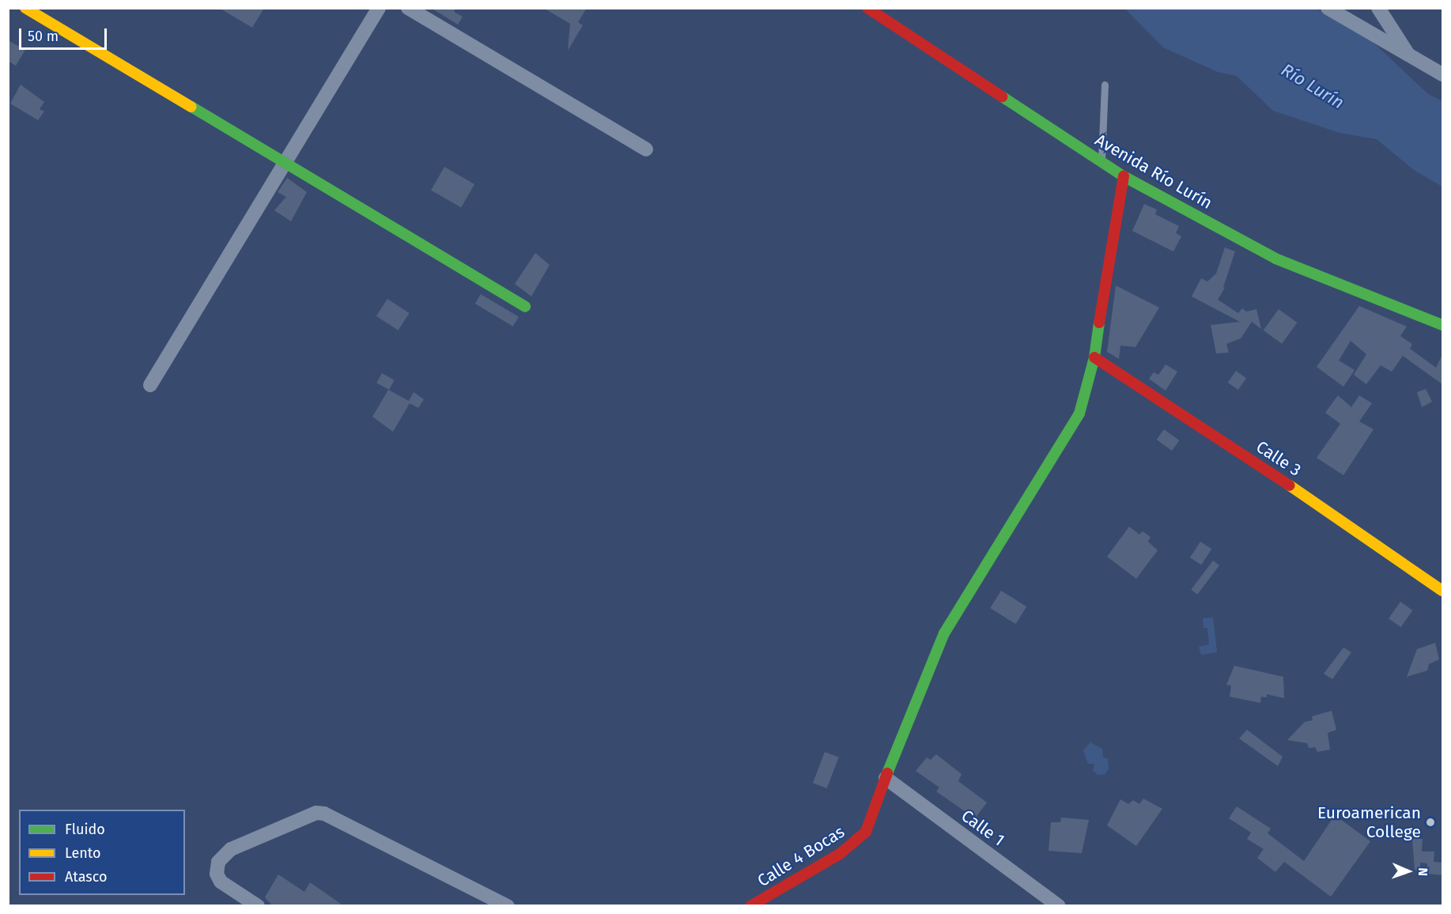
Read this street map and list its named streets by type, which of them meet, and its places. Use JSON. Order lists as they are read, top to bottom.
{
  "streets": {
    "street": [
      "Avenida Río Lurín",
      "Calle 3",
      "Calle 1",
      "Calle 4 Bocas"
    ]
  },
  "crossings": [
    ["Avenida Río Lurín", "Calle 4 Bocas"],
    ["Calle 3", "Calle 4 Bocas"],
    ["Calle 1", "Calle 4 Bocas"]
  ],
  "water": ["Río Lurín"],
  "places": ["Euroamerican College"],
  "legend": ["Fluido", "Lento", "Atasco"],
  "scale_bar": "50 m",
  "north": "right"
}
